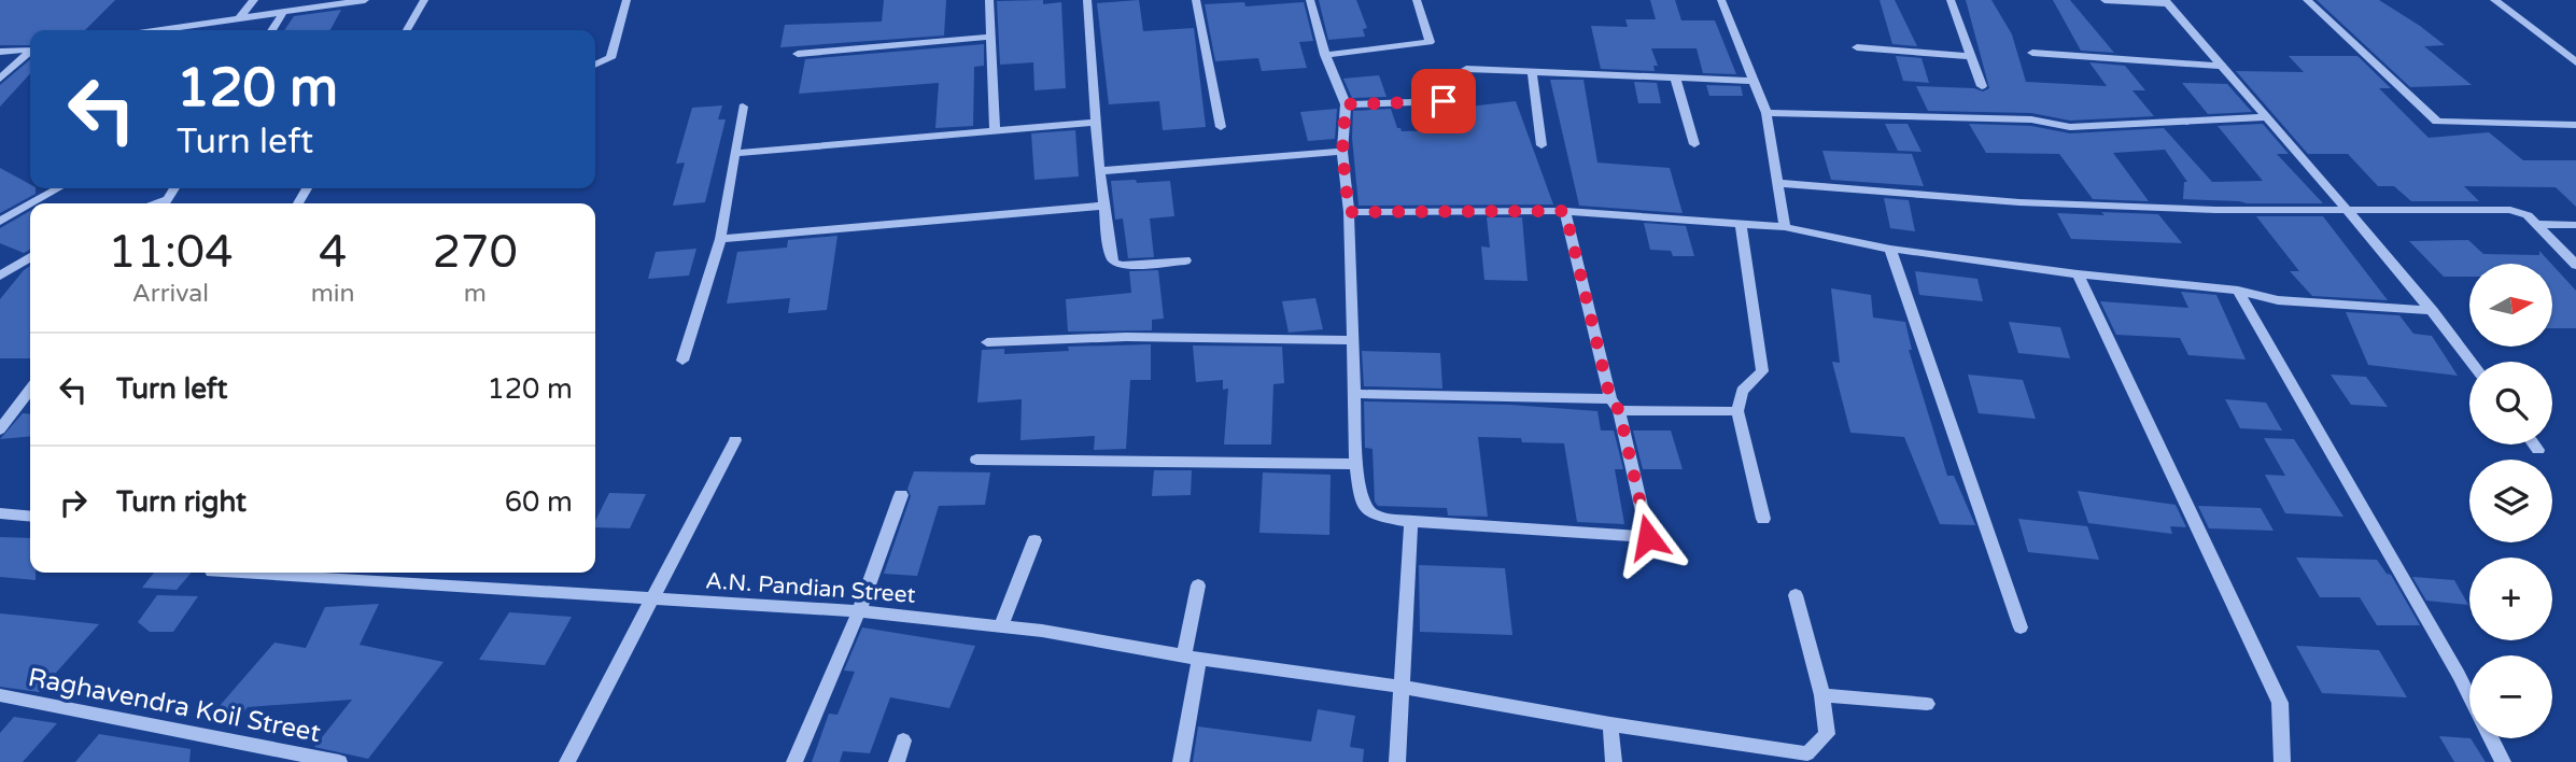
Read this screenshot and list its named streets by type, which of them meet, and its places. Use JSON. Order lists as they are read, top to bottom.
{
  "streets": {
    "street": ["A.N. Pandian Street", "Raghavendra Koil Street"]
  },
  "north": "right",
  "page": {
    "turn": ["120 m", "Turn left"],
    "eta": [
      "11:04",
      "Arrival",
      "4",
      "min",
      "270",
      "m"
    ],
    "map_buttons": ["+", "−"],
    "list": [
      {
        "name": "Turn left",
        "value": "120 m"
      },
      {
        "name": "Turn right",
        "value": "60 m"
      }
    ]
  }
}
